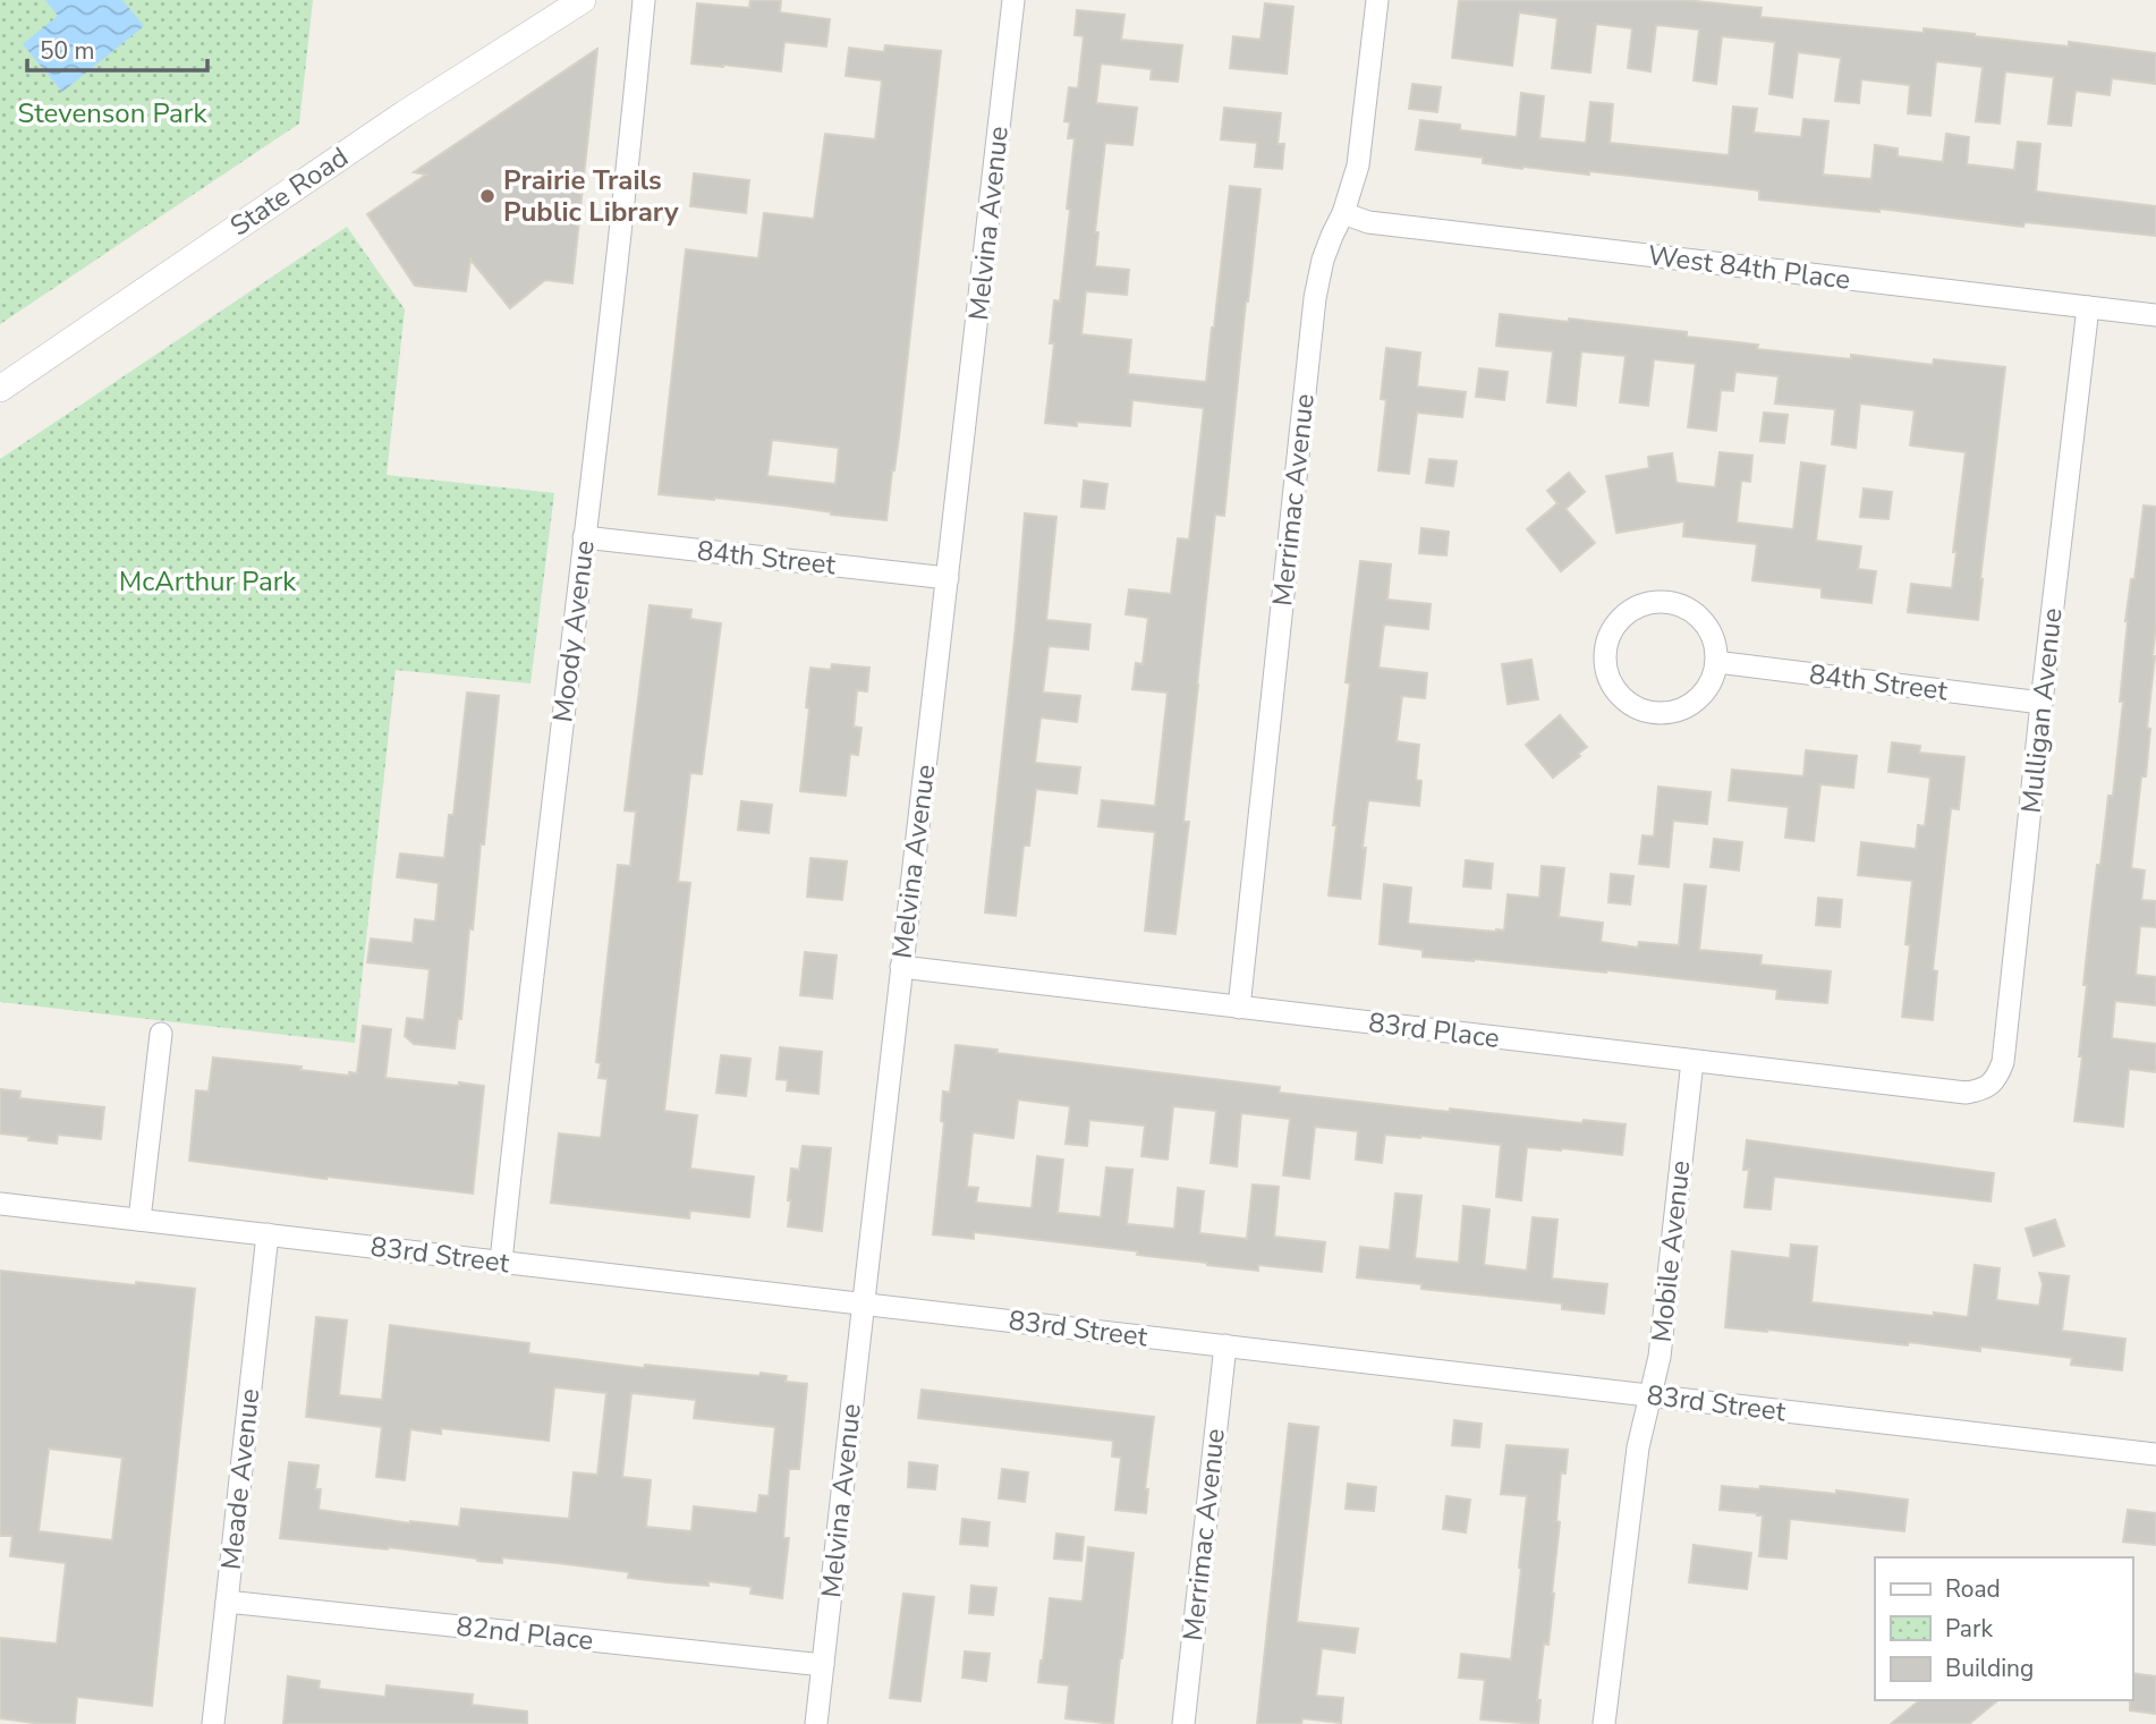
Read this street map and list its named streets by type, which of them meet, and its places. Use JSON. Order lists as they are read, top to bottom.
{
  "streets": {
    "street": [
      "State Road",
      "Melvina Avenue",
      "West 84th Place",
      "Merrimac Avenue",
      "84th Street",
      "Moody Avenue",
      "Mulligan Avenue",
      "83rd Place",
      "Mobile Avenue",
      "83rd Street",
      "Meade Avenue",
      "82nd Place"
    ]
  },
  "crossings": [
    ["Melvina Avenue", "84th Street"],
    ["Melvina Avenue", "83rd Place"],
    ["Melvina Avenue", "83rd Street"],
    ["Melvina Avenue", "82nd Place"],
    ["West 84th Place", "Merrimac Avenue"],
    ["West 84th Place", "Mulligan Avenue"],
    ["Merrimac Avenue", "83rd Place"],
    ["Merrimac Avenue", "83rd Street"],
    ["84th Street", "Moody Avenue"],
    ["84th Street", "Mulligan Avenue"],
    ["Moody Avenue", "83rd Street"],
    ["Mulligan Avenue", "83rd Place"],
    ["83rd Place", "Mobile Avenue"],
    ["Mobile Avenue", "83rd Street"],
    ["83rd Street", "Meade Avenue"],
    ["Meade Avenue", "82nd Place"]
  ],
  "parks": ["Stevenson Park", "McArthur Park"],
  "places": ["Prairie Trails Public Library"],
  "legend": ["Road", "Park", "Building"],
  "scale_bar": "50 m"
}
